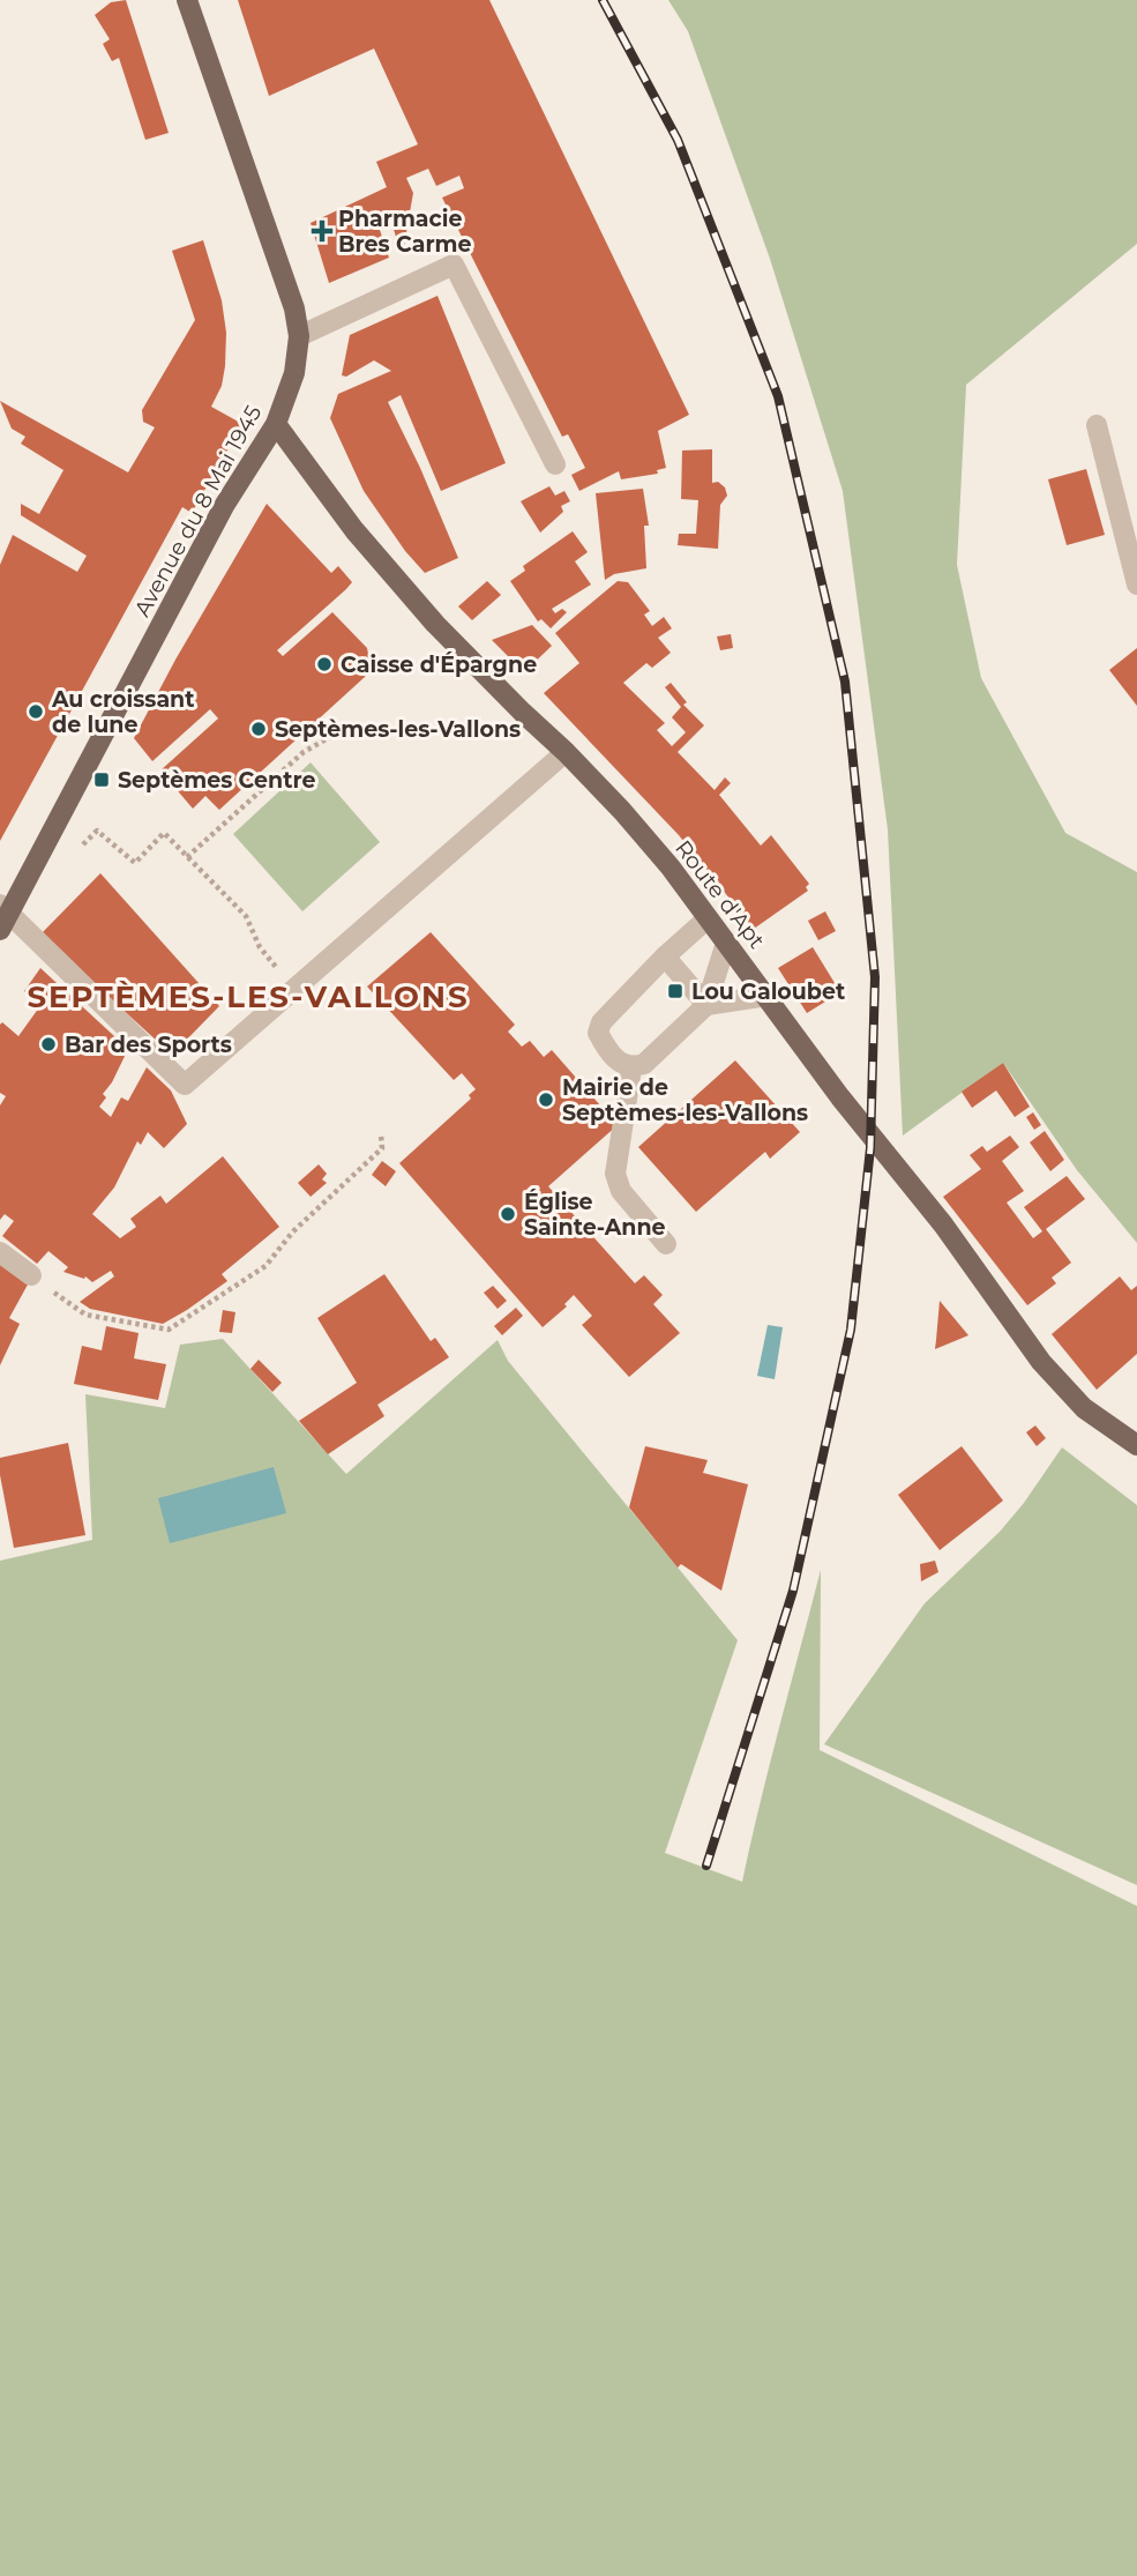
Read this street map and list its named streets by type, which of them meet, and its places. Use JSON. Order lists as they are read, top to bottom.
{
  "streets": {
    "main road": ["Avenue du 8 Mai 1945", "Route d'Apt"]
  },
  "crossings": [
    ["Avenue du 8 Mai 1945", "Route d'Apt"]
  ],
  "districts": ["SEPTÈMES-LES-VALLONS"],
  "places": {
    "health": ["Pharmacie Bres Carme"],
    "other": [
      "Caisse d'Épargne",
      "Au croissant de lune",
      "Septèmes-les-Vallons",
      "Bar des Sports",
      "Mairie de Septèmes-les-Vallons",
      "Église Sainte-Anne"
    ],
    "transit": ["Septèmes Centre", "Lou Galoubet"]
  }
}
